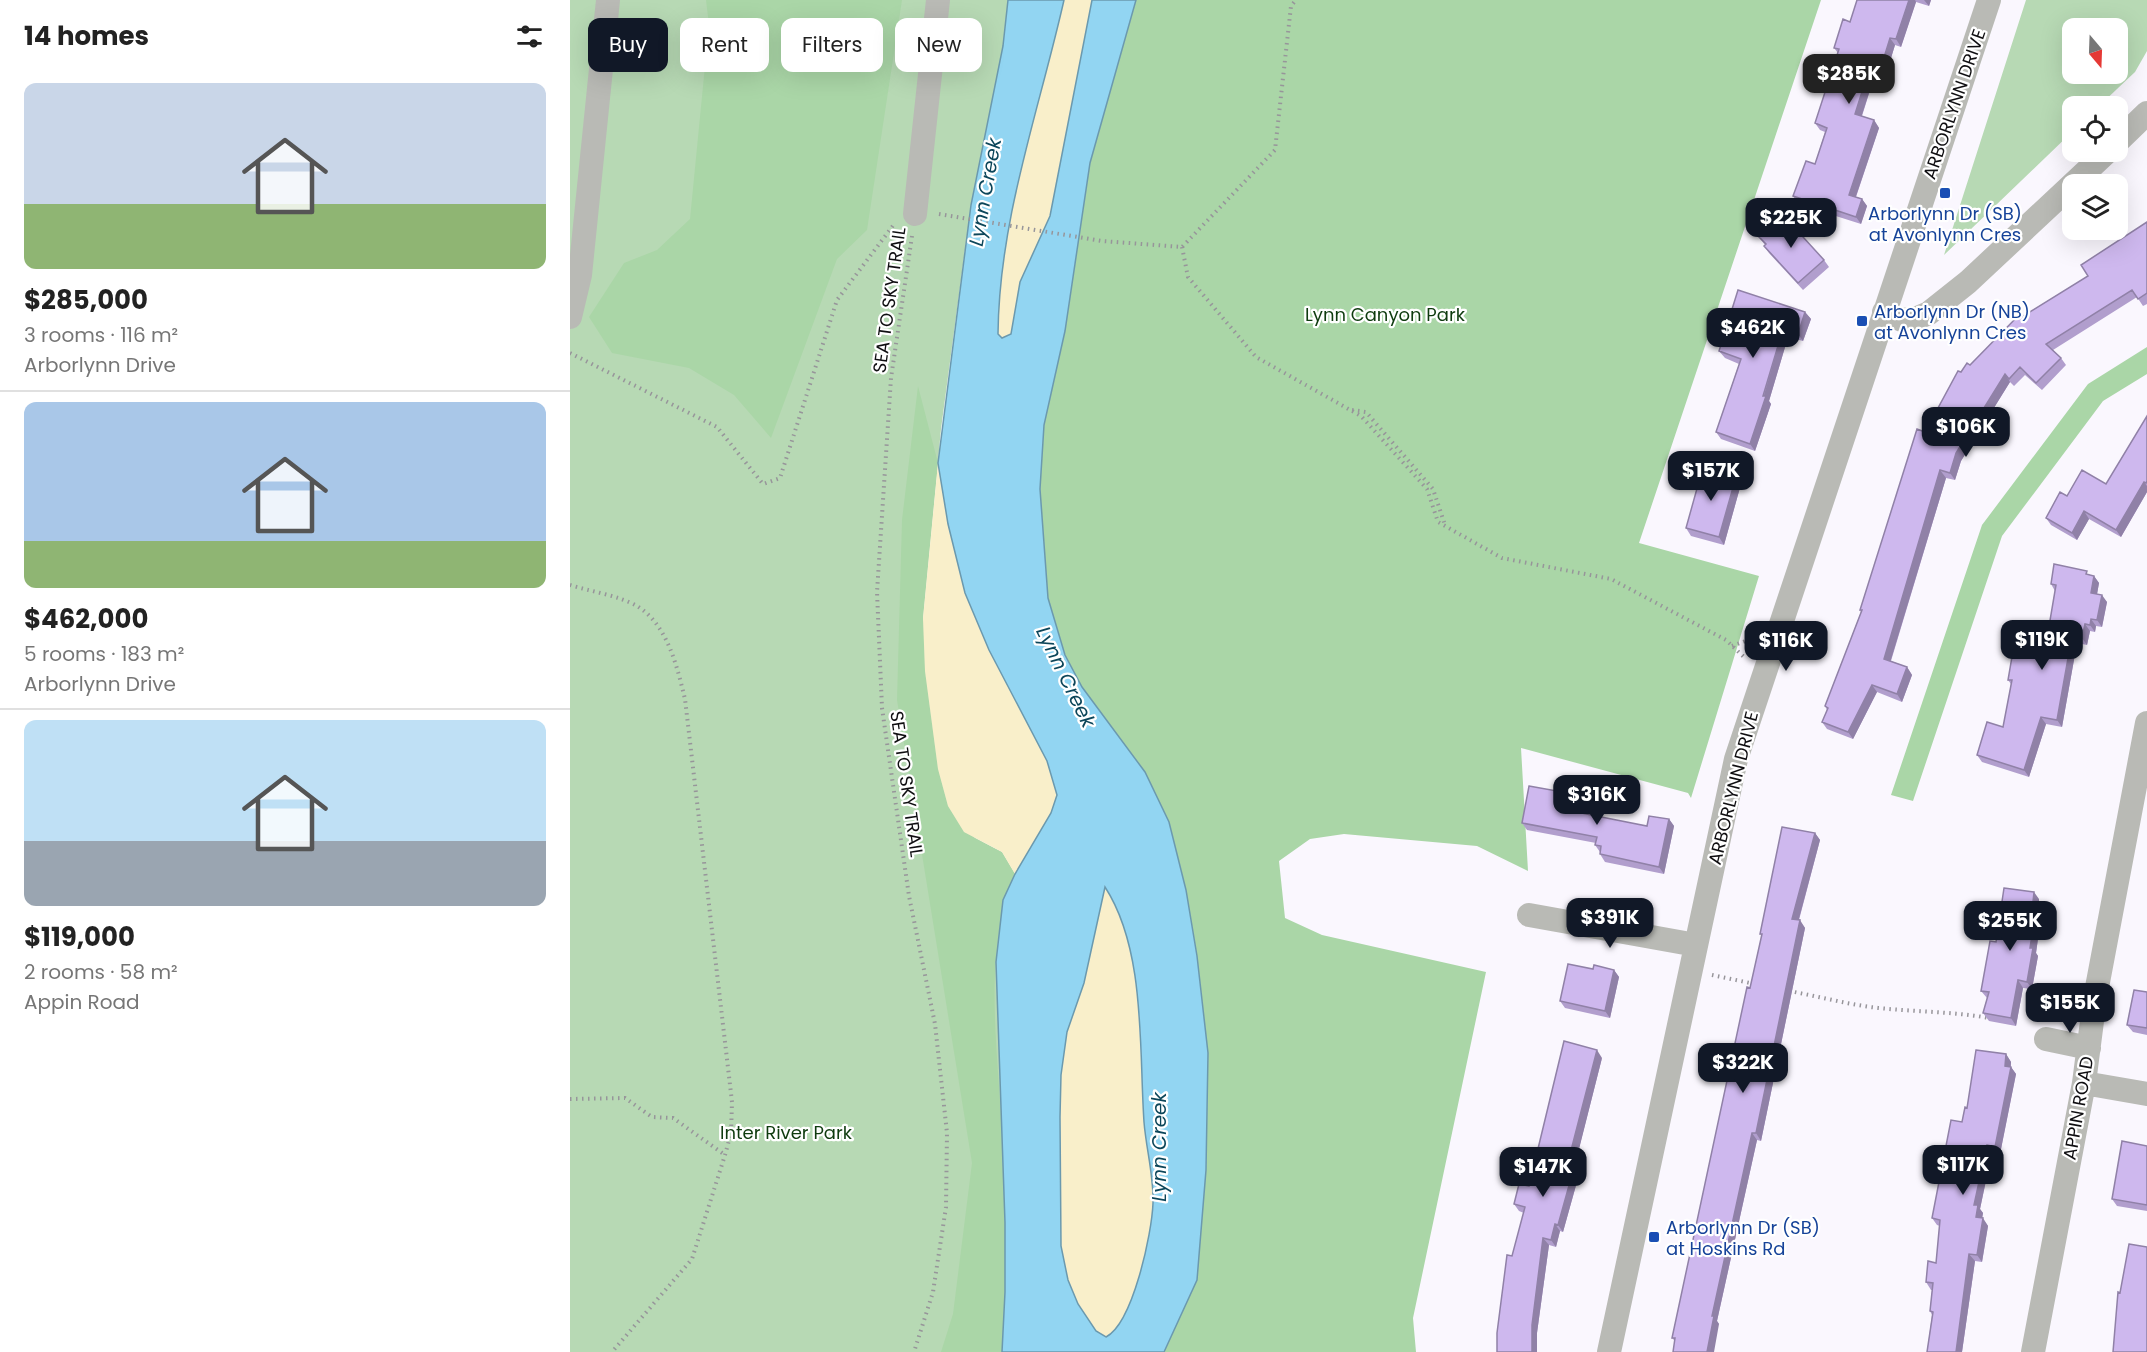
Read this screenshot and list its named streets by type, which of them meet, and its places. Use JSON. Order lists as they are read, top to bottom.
{
  "streets": {
    "street": ["ARBORLYNN DRIVE", "APPIN ROAD"],
    "path": ["SEA TO SKY TRAIL"]
  },
  "water": ["Lynn Creek"],
  "parks": ["Lynn Canyon Park", "Inter River Park"],
  "places": {
    "transit": ["Arborlynn Dr (SB) at Avonlynn Cres", "Arborlynn Dr (NB) at Avonlynn Cres", "Arborlynn Dr (SB) at Hoskins Rd"]
  },
  "north": "bottom",
  "page": {
    "heading": "14 homes",
    "chip": [
      "Buy",
      "Rent",
      "Filters",
      "New"
    ],
    "price": [
      "$285K",
      "$225K",
      "$462K",
      "$106K",
      "$157K",
      "$119K",
      "$116K",
      "$316K",
      "$391K",
      "$255K",
      "$155K",
      "$322K",
      "$117K",
      "$147K"
    ],
    "list": [
      {
        "name": "$285,000",
        "note": "3 rooms · 116 m² · Arborlynn Drive"
      },
      {
        "name": "$462,000",
        "note": "5 rooms · 183 m² · Arborlynn Drive"
      },
      {
        "name": "$119,000",
        "note": "2 rooms · 58 m² · Appin Road"
      }
    ]
  }
}
